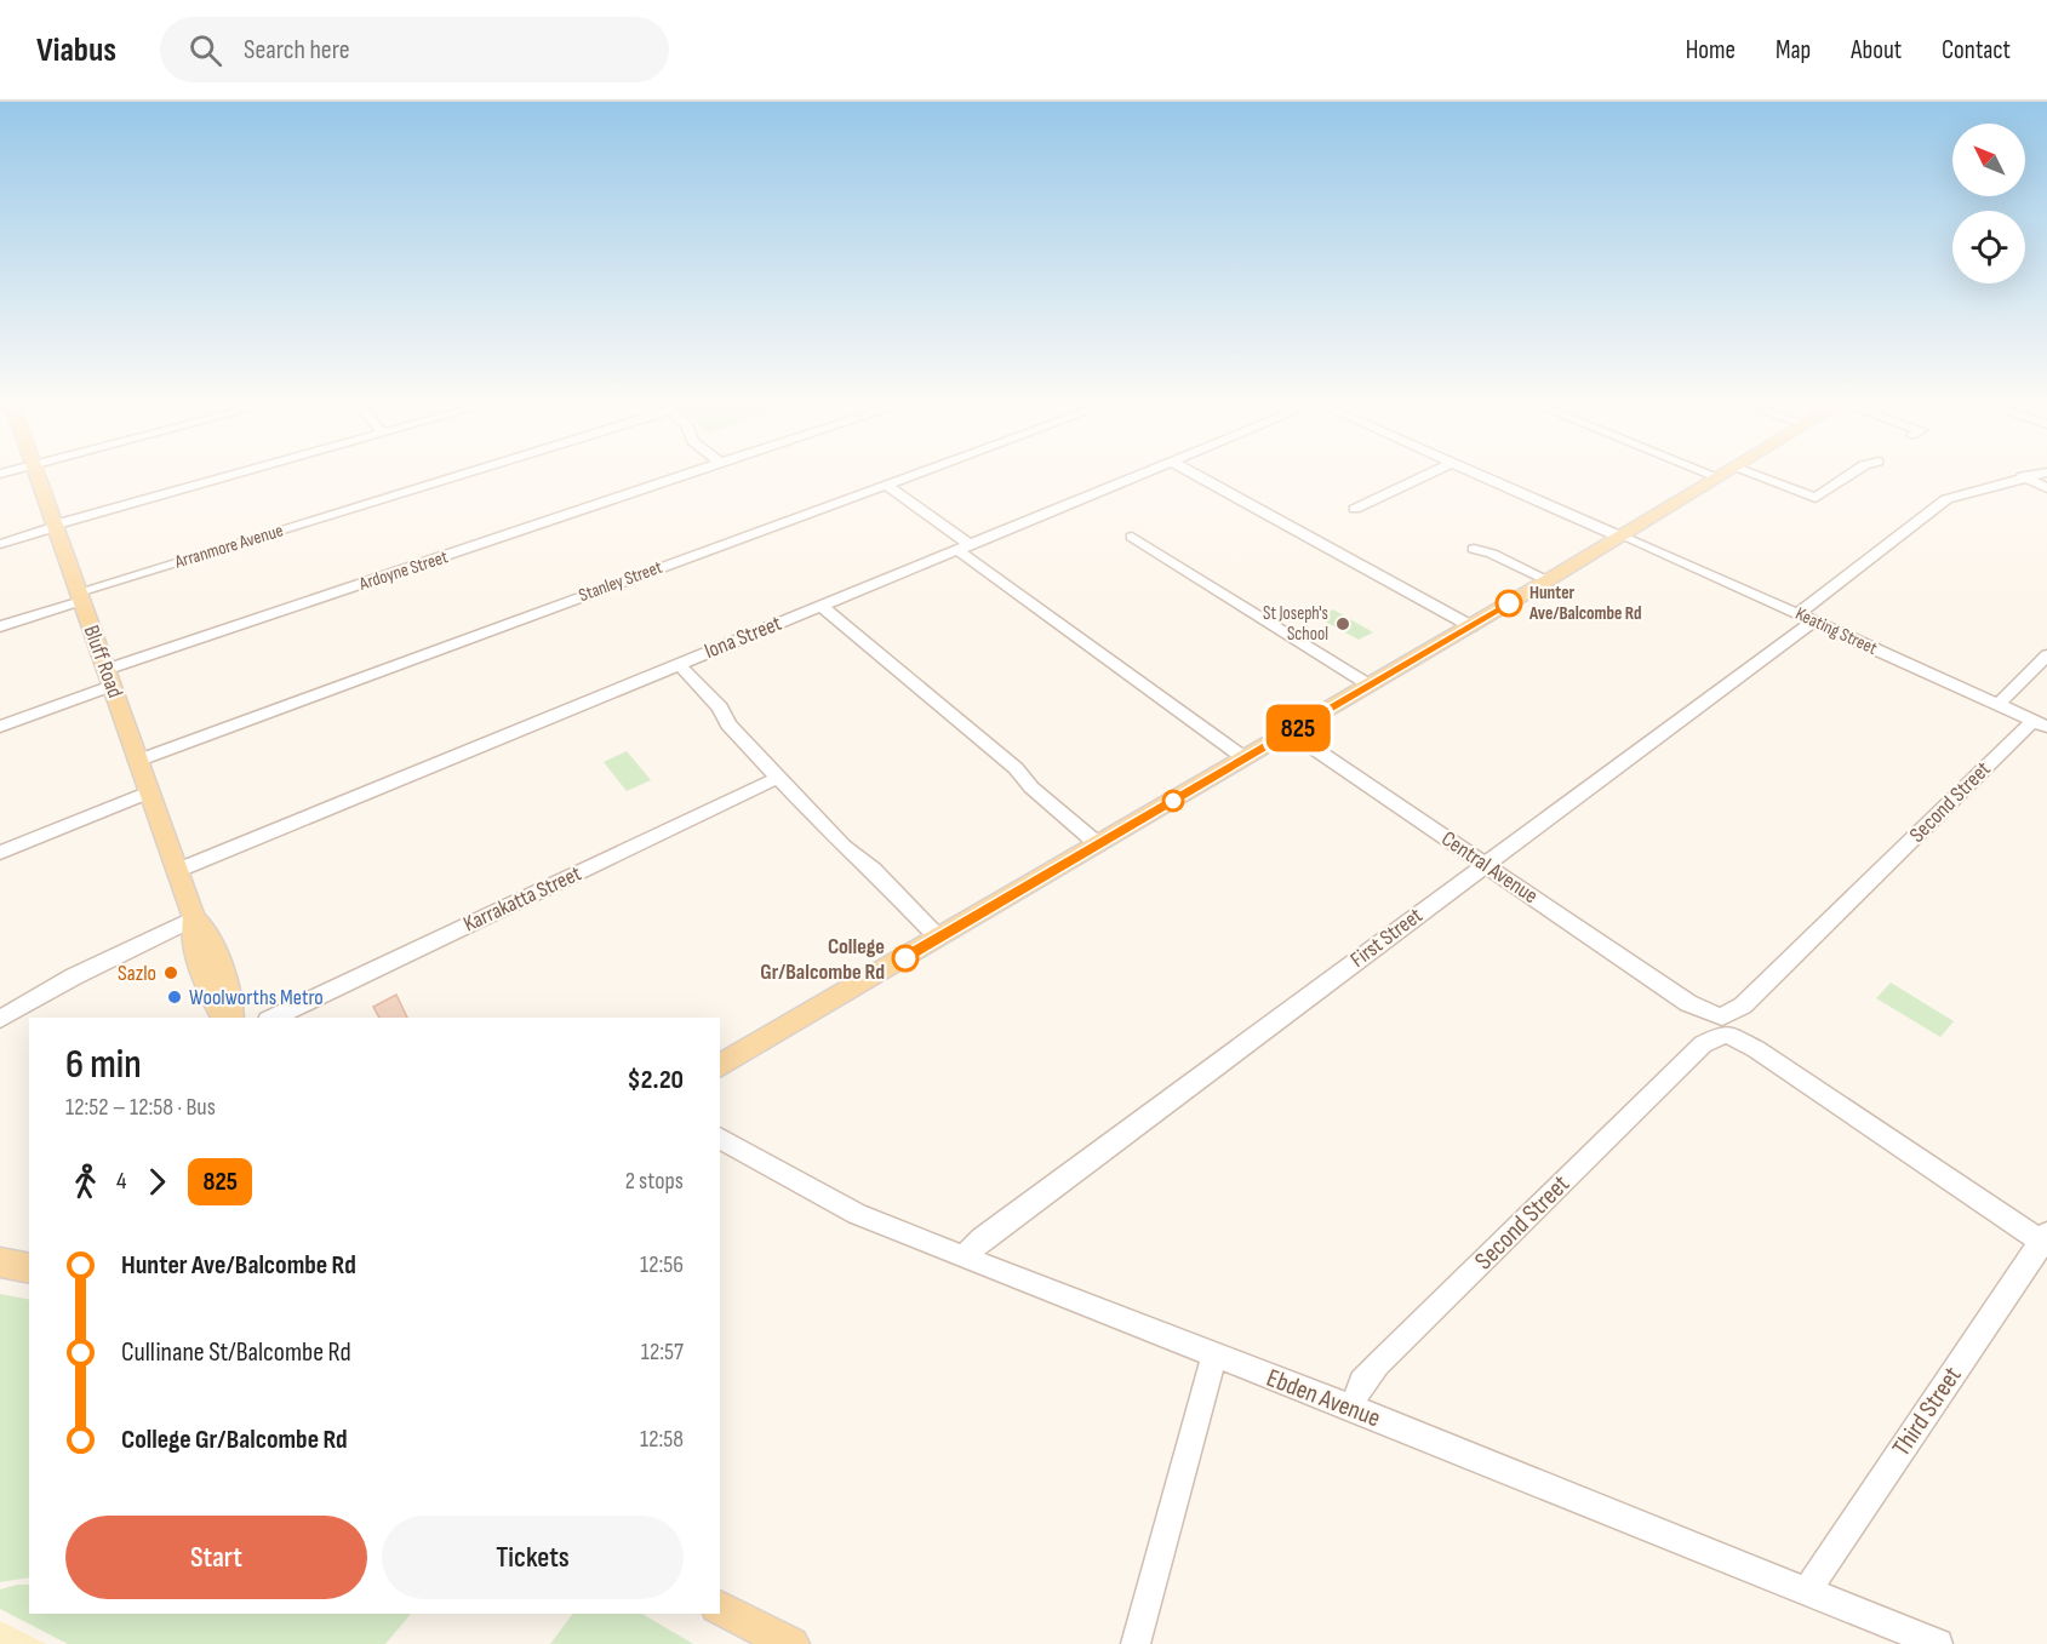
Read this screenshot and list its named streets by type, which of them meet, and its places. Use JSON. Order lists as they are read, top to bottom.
{
  "streets": {
    "main road": ["Bluff Road"],
    "street": [
      "Arranmore Avenue",
      "Ardoyne Street",
      "Stanley Street",
      "Keating Street",
      "Iona Street",
      "Second Street",
      "Central Avenue",
      "Karrakatta Street",
      "First Street",
      "Ebden Avenue",
      "Third Street"
    ]
  },
  "crossings": [
    ["Arranmore Avenue", "Bluff Road"],
    ["Ardoyne Street", "Bluff Road"],
    ["Stanley Street", "Bluff Road"],
    ["Keating Street", "Second Street"],
    ["Keating Street", "First Street"],
    ["Iona Street", "Bluff Road"],
    ["Second Street", "Central Avenue"],
    ["Second Street", "Ebden Avenue"],
    ["Central Avenue", "First Street"],
    ["Central Avenue", "Third Street"],
    ["First Street", "Ebden Avenue"],
    ["Ebden Avenue", "Third Street"]
  ],
  "places": [
    "Hunter Ave/Balcombe Rd",
    "St Joseph's School",
    "College Gr/Balcombe Rd",
    "Sazlo",
    "Woolworths Metro"
  ],
  "lines": ["bus line 825"],
  "north": "top left",
  "page": {
    "header": "Viabus",
    "search": "Search here",
    "nav": [
      "Home",
      "Map",
      "About",
      "Contact"
    ],
    "on_map": "825",
    "heading": ["6 min", "12:52 – 12:58 · Bus", "$2.20"],
    "legs": ["4", "825", "2 stops"],
    "list": [
      {
        "name": "Hunter Ave/Balcombe Rd",
        "value": "12:56"
      },
      {
        "name": "Cullinane St/Balcombe Rd",
        "value": "12:57"
      },
      {
        "name": "College Gr/Balcombe Rd",
        "value": "12:58"
      }
    ],
    "buttons": ["Start", "Tickets"]
  }
}
